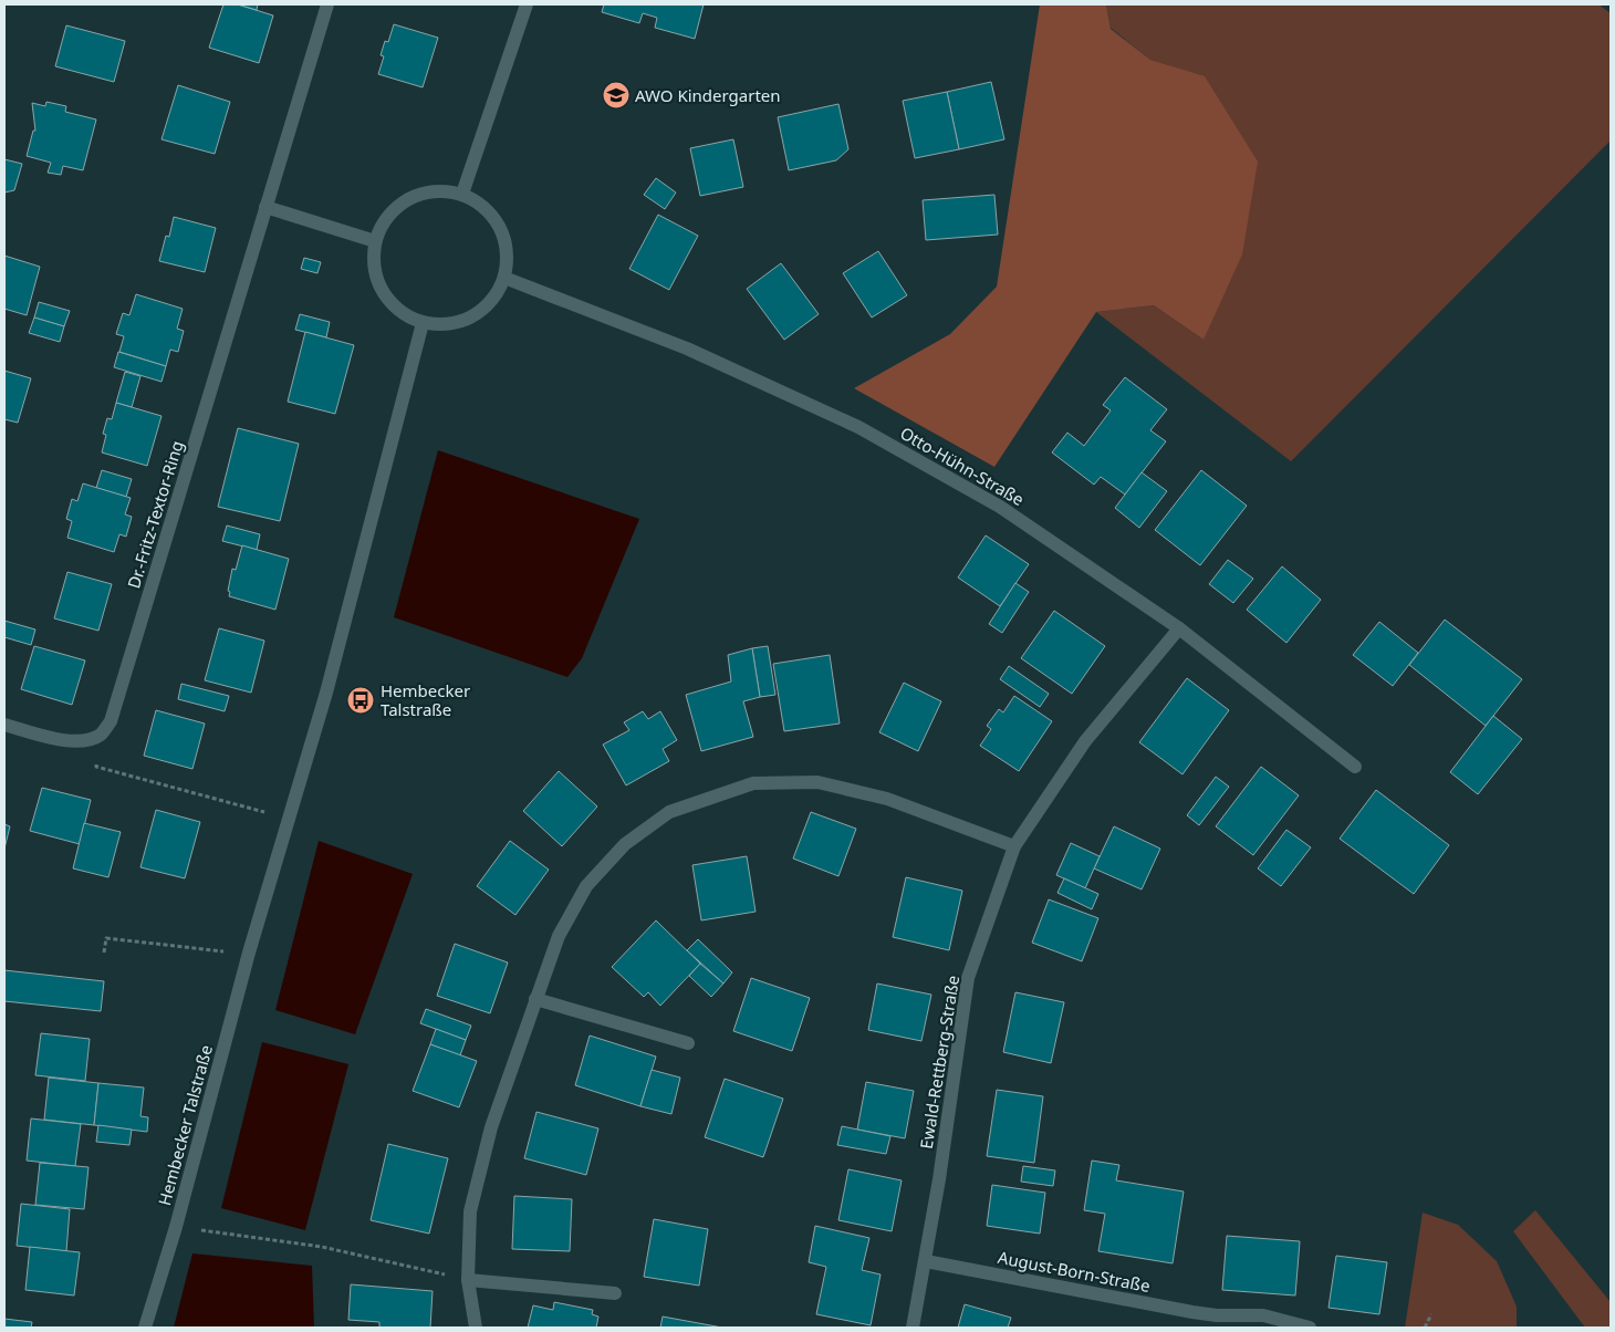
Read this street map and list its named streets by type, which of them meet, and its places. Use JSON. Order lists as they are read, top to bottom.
{
  "streets": {
    "street": [
      "Otto-Hühn-Straße",
      "Dr.-Fritz-Textor-Ring",
      "Ewald-Rettberg-Straße",
      "Hembecker Talstraße",
      "August-Born-Straße"
    ]
  },
  "crossings": [
    ["Otto-Hühn-Straße", "Ewald-Rettberg-Straße"],
    ["Otto-Hühn-Straße", "Hembecker Talstraße"],
    ["Ewald-Rettberg-Straße", "August-Born-Straße"]
  ],
  "places": {
    "school or university": ["AWO Kindergarten"],
    "bus stop": ["Hembecker Talstraße"]
  }
}
